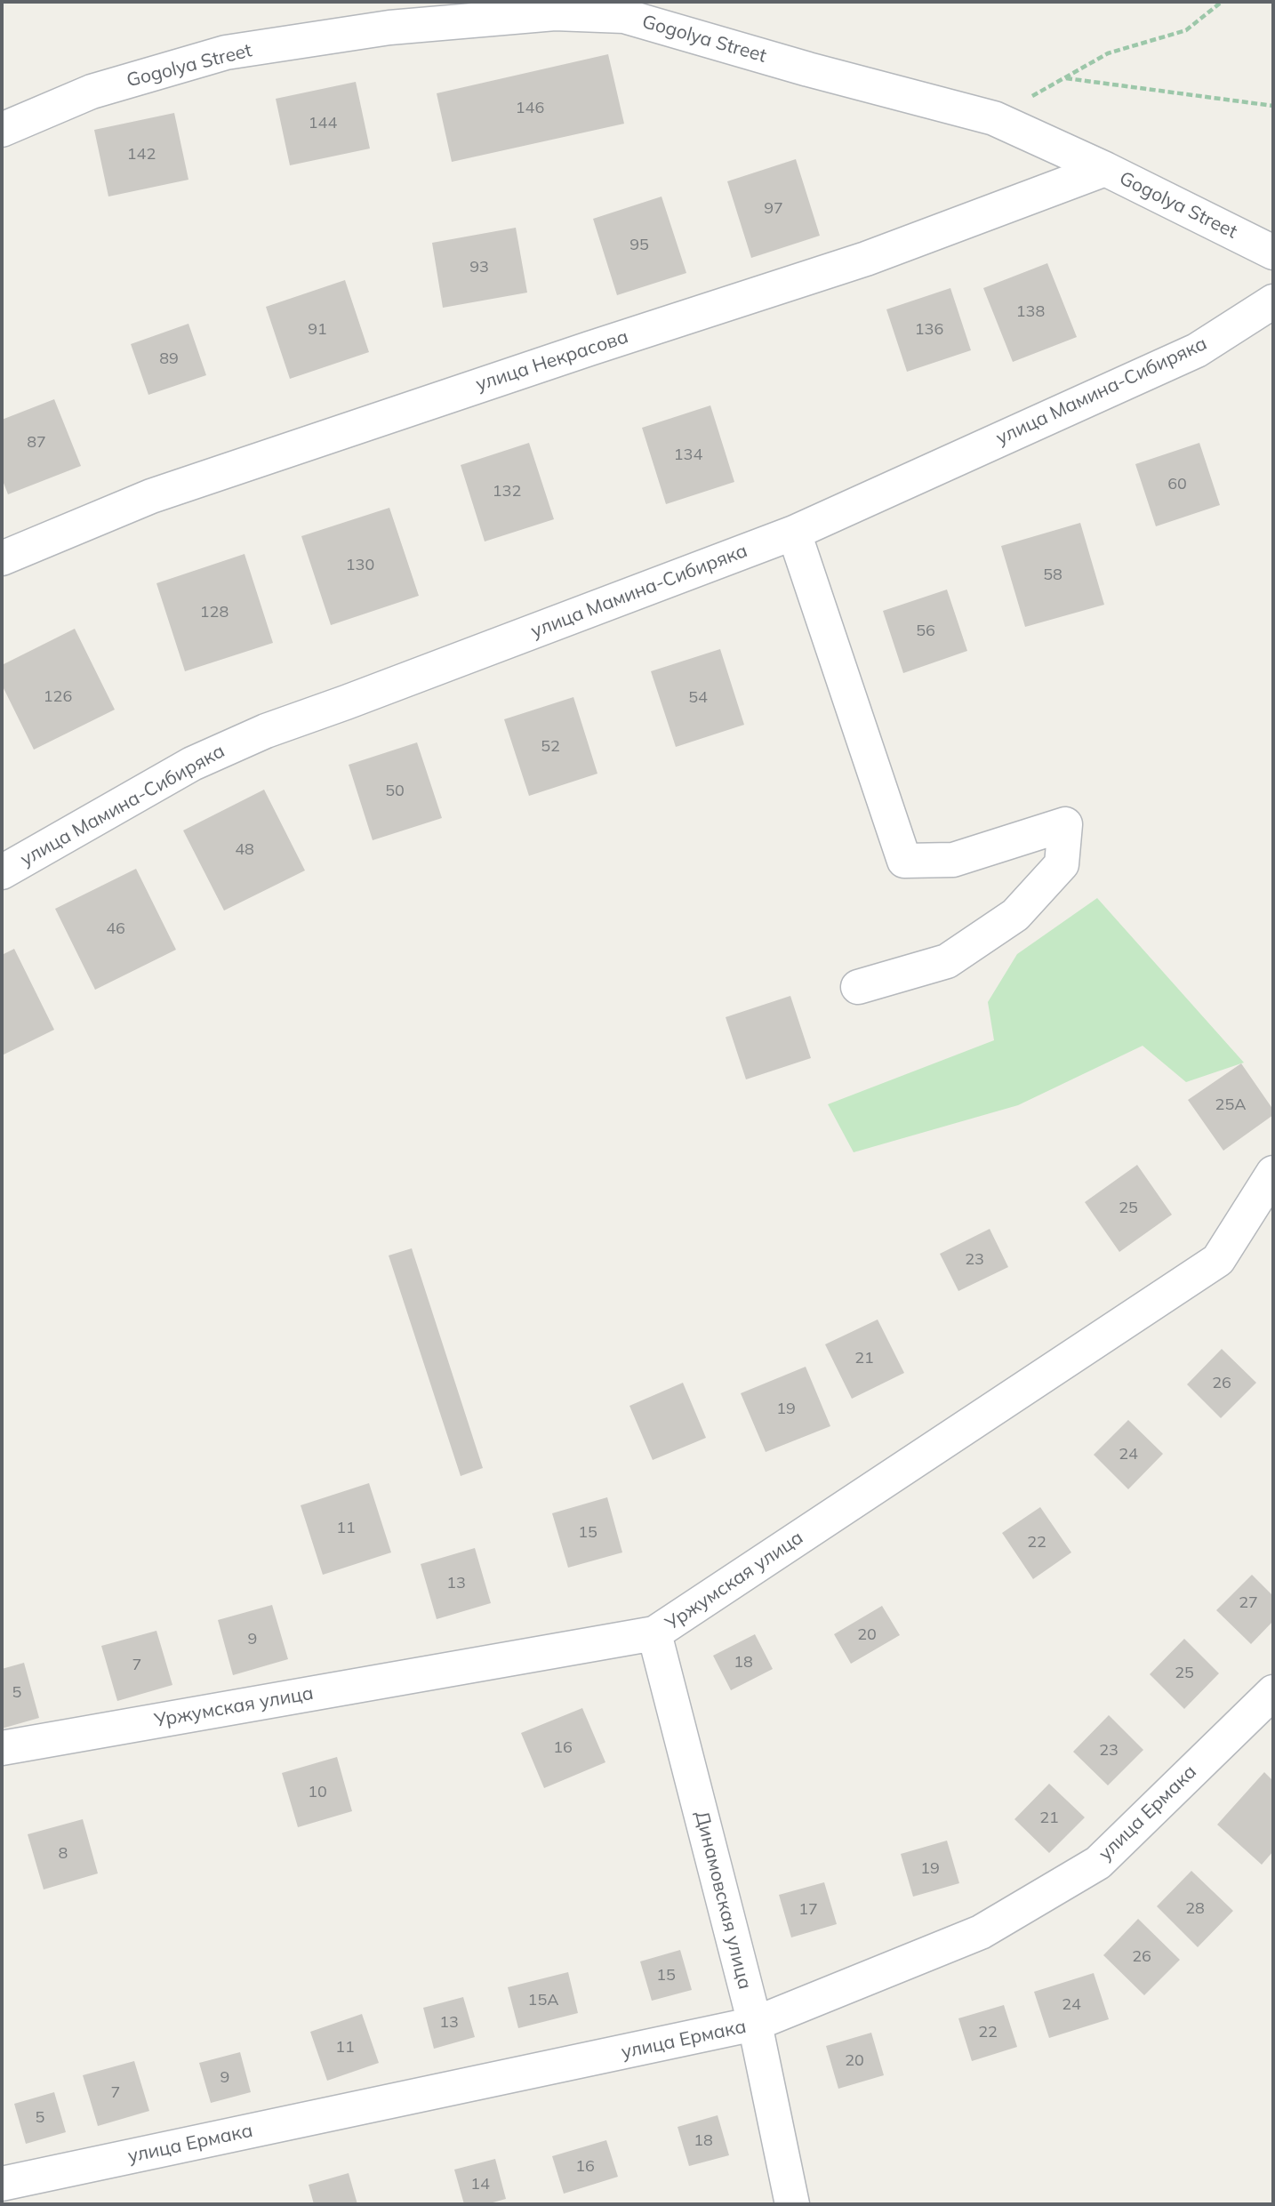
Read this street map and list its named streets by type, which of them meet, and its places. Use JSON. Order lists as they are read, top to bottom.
{
  "streets": {
    "street": [
      "Gogolya Street",
      "улица Некрасова",
      "улица Мамина-Сибиряка",
      "Уржумская улица",
      "улица Ермака",
      "Динамовская улица"
    ]
  },
  "crossings": [
    ["Gogolya Street", "улица Некрасова"],
    ["Уржумская улица", "Динамовская улица"],
    ["улица Ермака", "Динамовская улица"]
  ],
  "house_numbers": [
    "146",
    "144",
    "142",
    "97",
    "95",
    "93",
    "138",
    "91",
    "136",
    "89",
    "87",
    "134",
    "60",
    "132",
    "130",
    "58",
    "128",
    "56",
    "126",
    "54",
    "52",
    "50",
    "48",
    "46",
    "25А",
    "25",
    "23",
    "21",
    "26",
    "19",
    "24",
    "11",
    "15",
    "22",
    "13",
    "27",
    "20",
    "9",
    "18",
    "7",
    "25",
    "5",
    "16",
    "23",
    "10",
    "21",
    "8",
    "19",
    "28",
    "17",
    "26",
    "15",
    "15А",
    "24",
    "13",
    "22",
    "11",
    "20",
    "9",
    "7",
    "5",
    "18",
    "16",
    "14"
  ]
}
